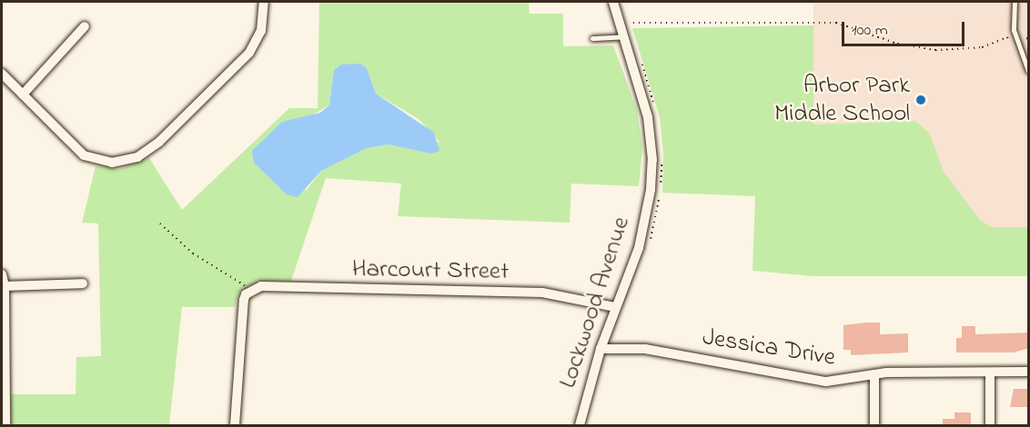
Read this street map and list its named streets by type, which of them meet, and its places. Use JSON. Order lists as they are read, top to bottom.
{
  "streets": {
    "street": ["Harcourt Street", "Lockwood Avenue", "Jessica Drive"]
  },
  "crossings": [
    ["Harcourt Street", "Lockwood Avenue"],
    ["Lockwood Avenue", "Jessica Drive"]
  ],
  "places": ["Arbor Park Middle School"],
  "scale_bar": "100 m"
}
